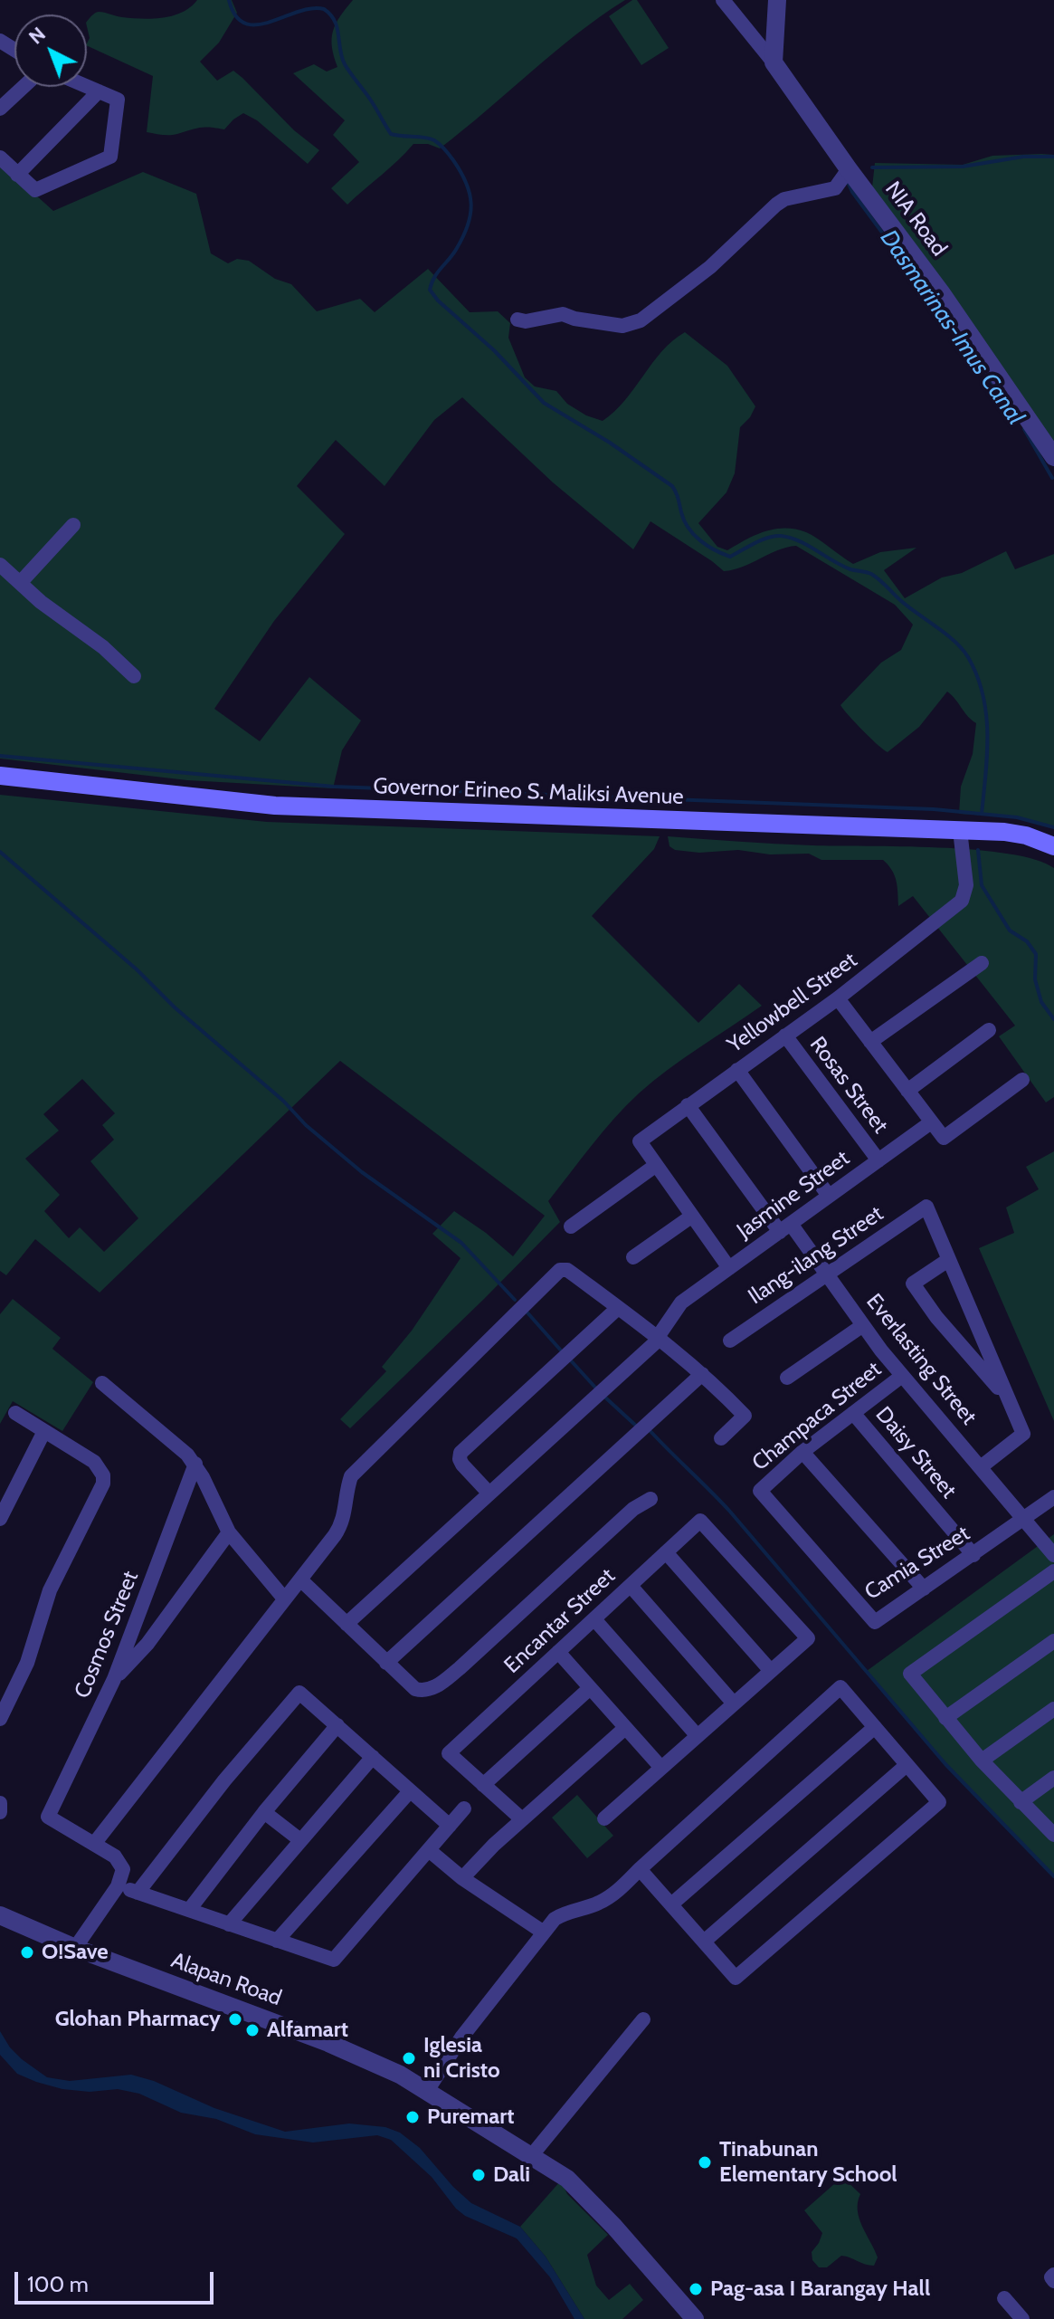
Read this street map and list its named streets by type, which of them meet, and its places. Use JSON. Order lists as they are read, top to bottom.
{
  "streets": {
    "main road": ["Governor Erineo S. Maliksi Avenue"],
    "street": [
      "NIA Road",
      "Yellowbell Street",
      "Rosas Street",
      "Jasmine Street",
      "Ilang-ilang Street",
      "Everlasting Street",
      "Champaca Street",
      "Daisy Street",
      "Camia Street",
      "Encantar Street",
      "Cosmos Street",
      "Alapan Road"
    ]
  },
  "crossings": [
    ["Governor Erineo S. Maliksi Avenue", "Yellowbell Street"],
    ["Yellowbell Street", "Rosas Street"],
    ["Yellowbell Street", "Everlasting Street"],
    ["Rosas Street", "Jasmine Street"],
    ["Jasmine Street", "Everlasting Street"],
    ["Ilang-ilang Street", "Everlasting Street"],
    ["Everlasting Street", "Champaca Street"],
    ["Everlasting Street", "Camia Street"],
    ["Champaca Street", "Daisy Street"],
    ["Champaca Street", "Camia Street"],
    ["Daisy Street", "Camia Street"]
  ],
  "water": ["Dasmarinas-Imus Canal"],
  "places": [
    "O!Save",
    "Glohan Pharmacy",
    "Alfamart",
    "Iglesia ni Cristo",
    "Puremart",
    "Tinabunan Elementary School",
    "Dali",
    "Pag-asa I Barangay Hall"
  ],
  "scale_bar": "100 m",
  "north": "top left"
}
